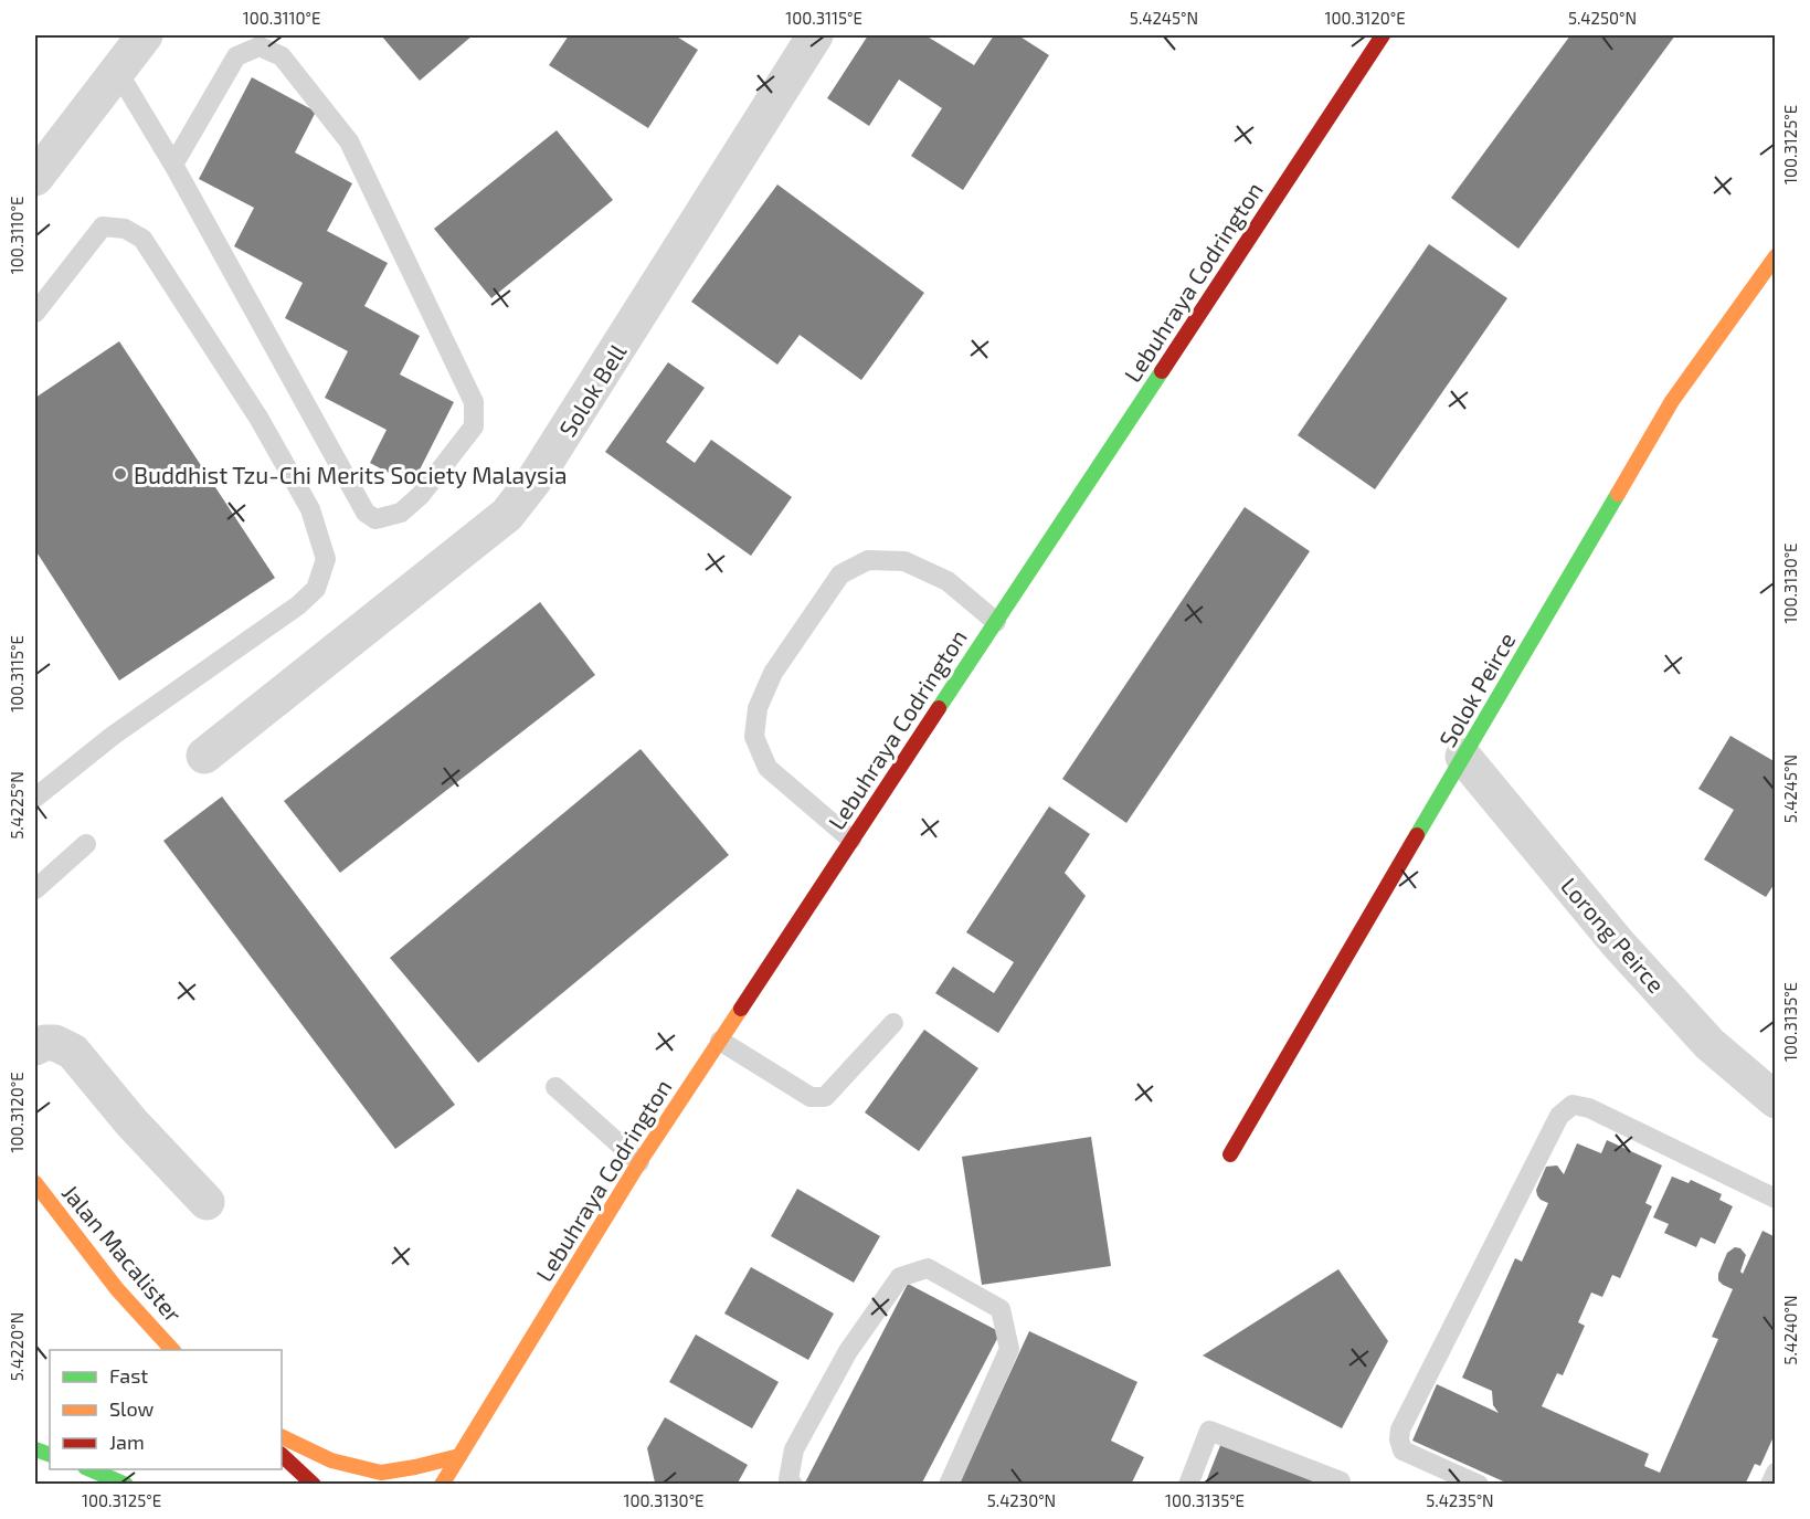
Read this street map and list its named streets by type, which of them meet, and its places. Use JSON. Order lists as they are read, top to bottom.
{
  "streets": {
    "street": [
      "Lebuhraya Codrington",
      "Solok Bell",
      "Solok Peirce",
      "Lorong Peirce",
      "Jalan Macalister"
    ]
  },
  "crossings": [
    ["Solok Peirce", "Lorong Peirce"]
  ],
  "places": ["Buddhist Tzu-Chi Merits Society Malaysia"],
  "legend": ["Fast", "Slow", "Jam"],
  "coordinates": [
    "100.3110°E",
    "100.3115°E",
    "5.4245°N",
    "100.3120°E",
    "5.4250°N",
    "100.3125°E",
    "100.3130°E",
    "5.4225°N",
    "100.3135°E",
    "5.4240°N",
    "5.4220°N",
    "5.4230°N",
    "5.4235°N"
  ]
}
